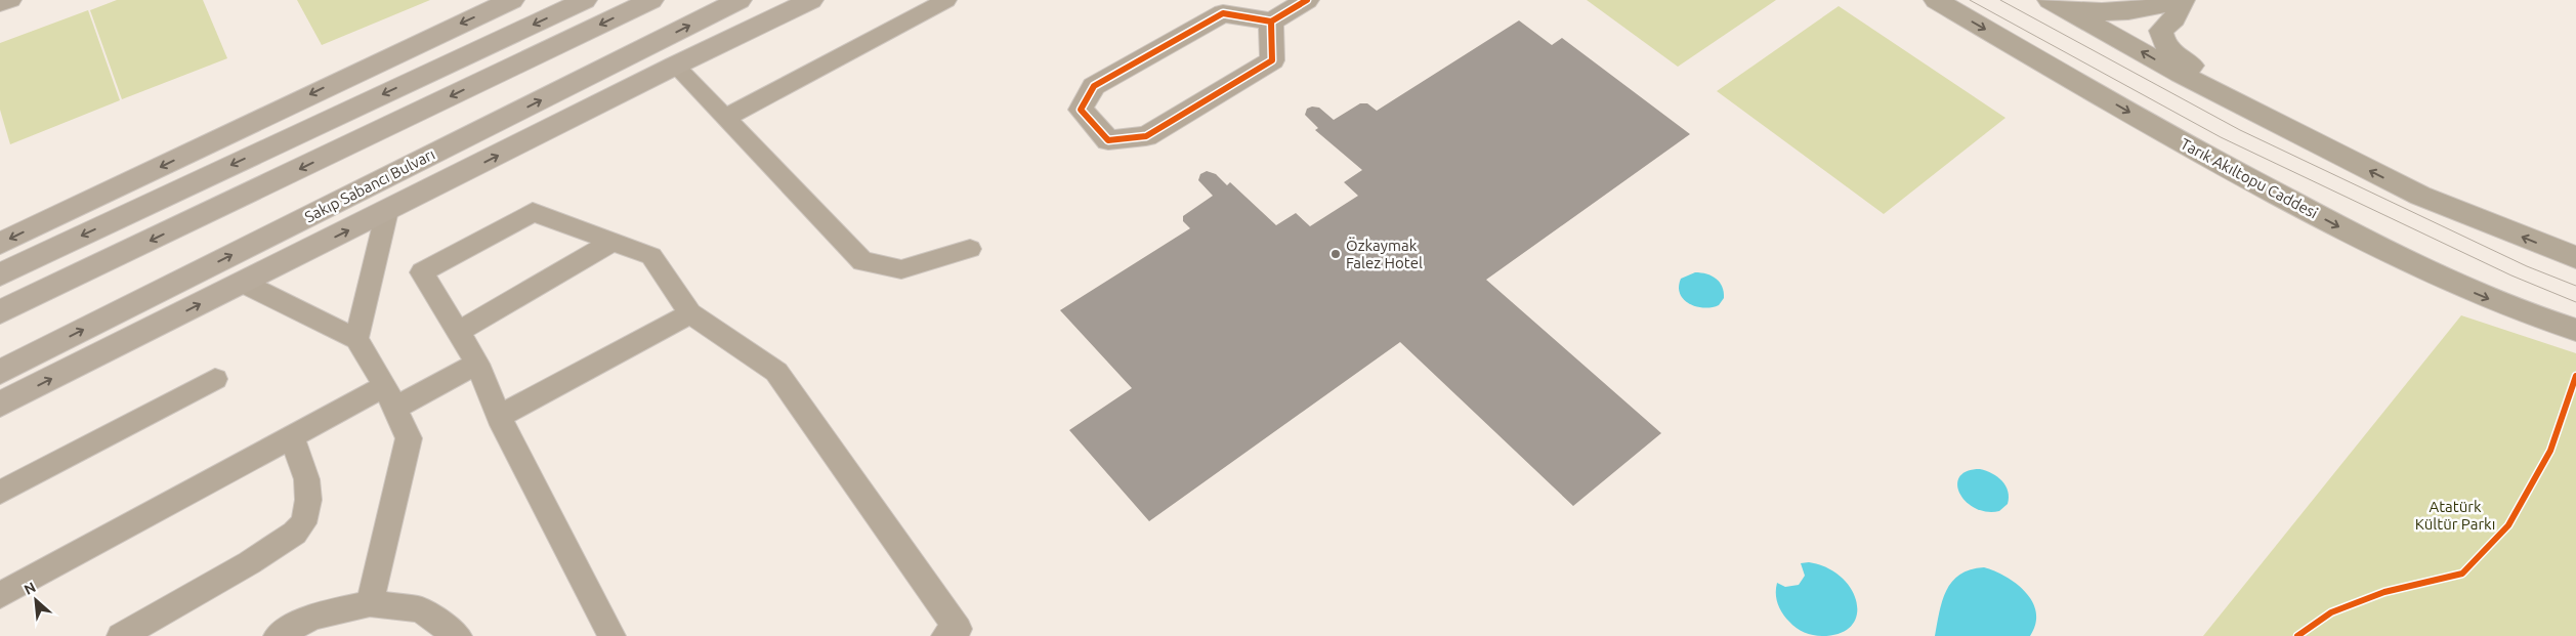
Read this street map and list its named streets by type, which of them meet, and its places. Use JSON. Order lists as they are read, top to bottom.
{
  "streets": {
    "main road": ["Tarık Akıltopu Caddesi", "Sakıp Sabancı Bulvarı"]
  },
  "parks": ["Atatürk Kültür Parkı"],
  "places": ["Özkaymak Falez Hotel"],
  "north": "top left"
}
